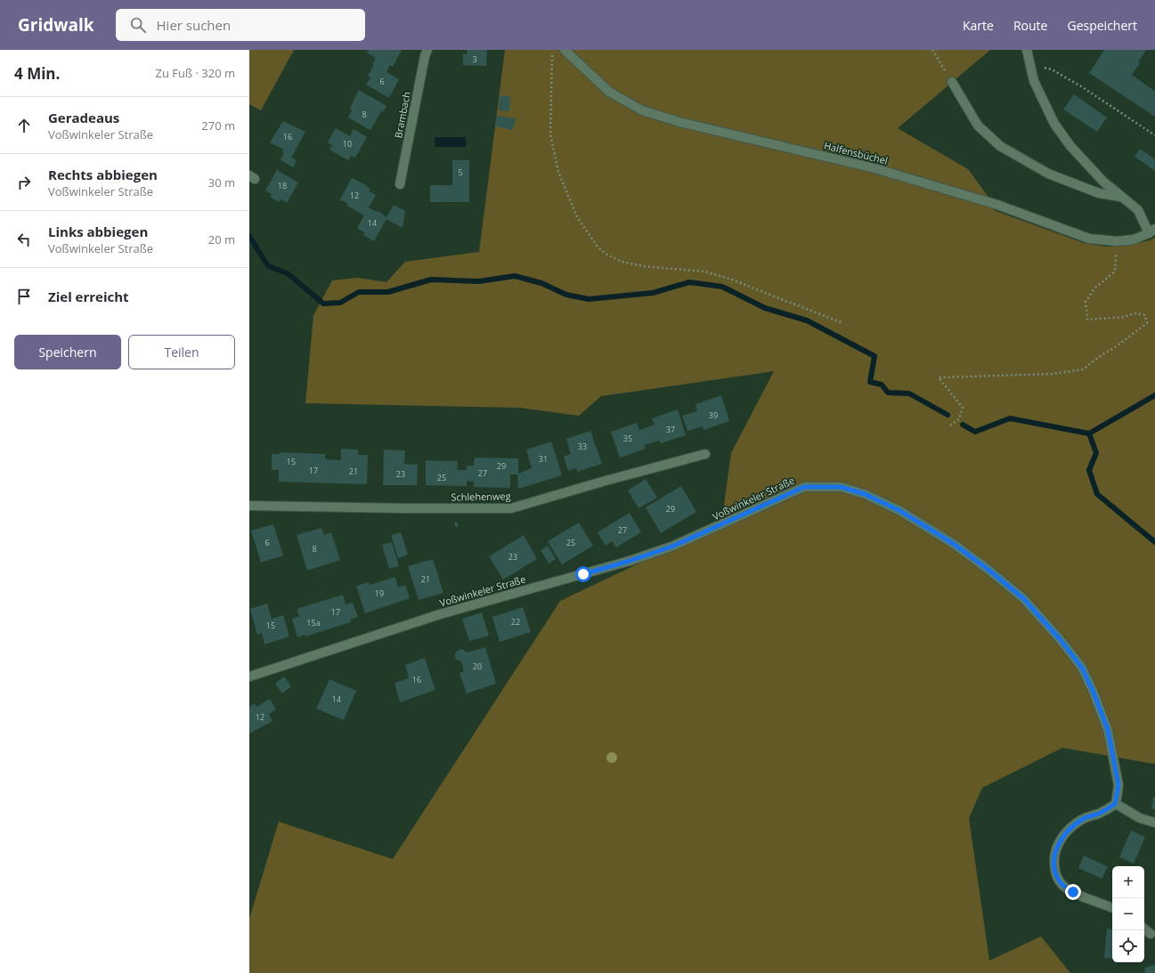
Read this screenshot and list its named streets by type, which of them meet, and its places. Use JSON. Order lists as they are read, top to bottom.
{
  "streets": {
    "street": [
      "Brambach",
      "Halfensbüchel",
      "Schlehenweg",
      "Voßwinkeler Straße"
    ]
  },
  "house_numbers": [
    "3",
    "6",
    "8",
    "16",
    "10",
    "5",
    "18",
    "12",
    "14",
    "39",
    "37",
    "35",
    "33",
    "31",
    "15",
    "29",
    "17",
    "21",
    "27",
    "23",
    "25",
    "29",
    "27",
    "6",
    "25",
    "8",
    "23",
    "21",
    "19",
    "17",
    "22",
    "15a",
    "15",
    "20",
    "16",
    "14",
    "12"
  ],
  "page": {
    "header": "Gridwalk",
    "search": "Hier suchen",
    "nav": ["Karte", "Route", "Gespeichert"],
    "heading": ["4 Min.", "Zu Fuß · 320 m"],
    "list": [
      ["Geradeaus", "Voßwinkeler Straße", "270 m"],
      ["Rechts abbiegen", "Voßwinkeler Straße", "30 m"],
      ["Links abbiegen", "Voßwinkeler Straße", "20 m"],
      "Ziel erreicht"
    ],
    "buttons": ["Speichern", "Teilen"],
    "map_buttons": ["+", "−"]
  }
}
